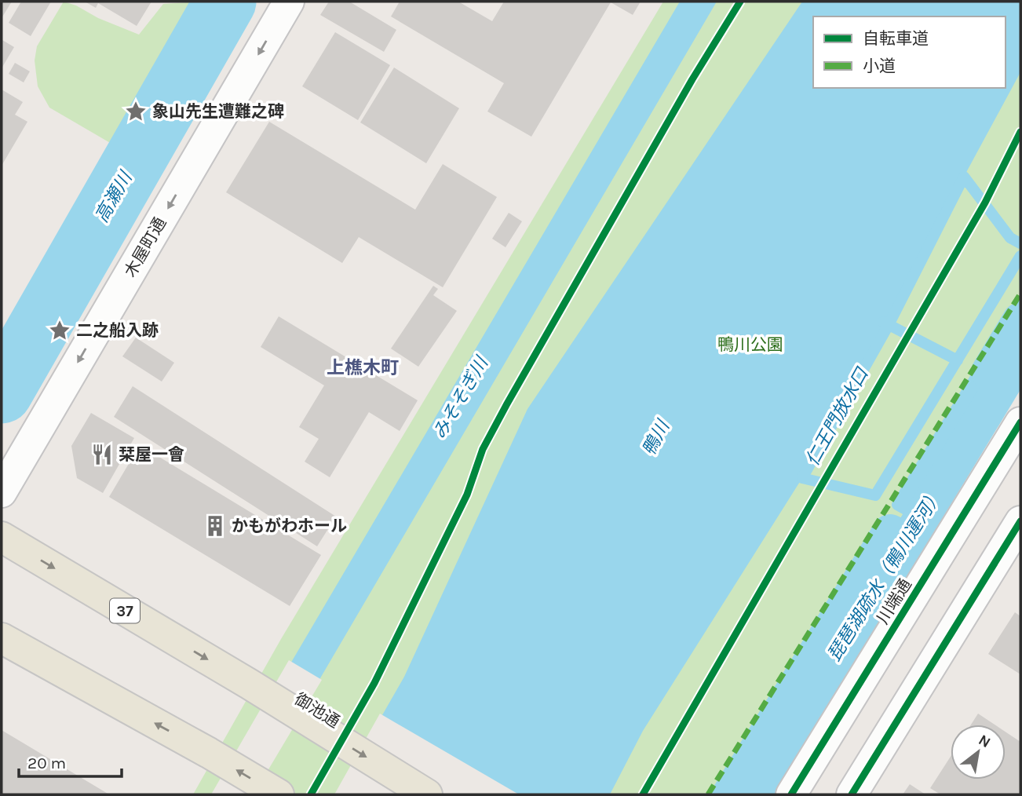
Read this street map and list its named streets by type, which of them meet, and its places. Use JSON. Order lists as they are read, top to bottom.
{
  "streets": {
    "main road": ["37", "御池通"],
    "street": ["木屋町通", "川端通"]
  },
  "one_way": ["木屋町通"],
  "districts": ["上樵木町"],
  "water": [
    "高瀬川",
    "みそそぎ川",
    "仁王門放水口",
    "鴨川",
    "琵琶湖疏水（鴨川運河）"
  ],
  "parks": ["鴨川公園"],
  "places": {
    "place": ["象山先生遭難之碑", "二之船入跡"],
    "restaurant": ["栞屋一會"],
    "building": ["かもがわホール"]
  },
  "legend": ["自転車道", "小道"],
  "scale_bar": "20 m",
  "north": "top right"
}
